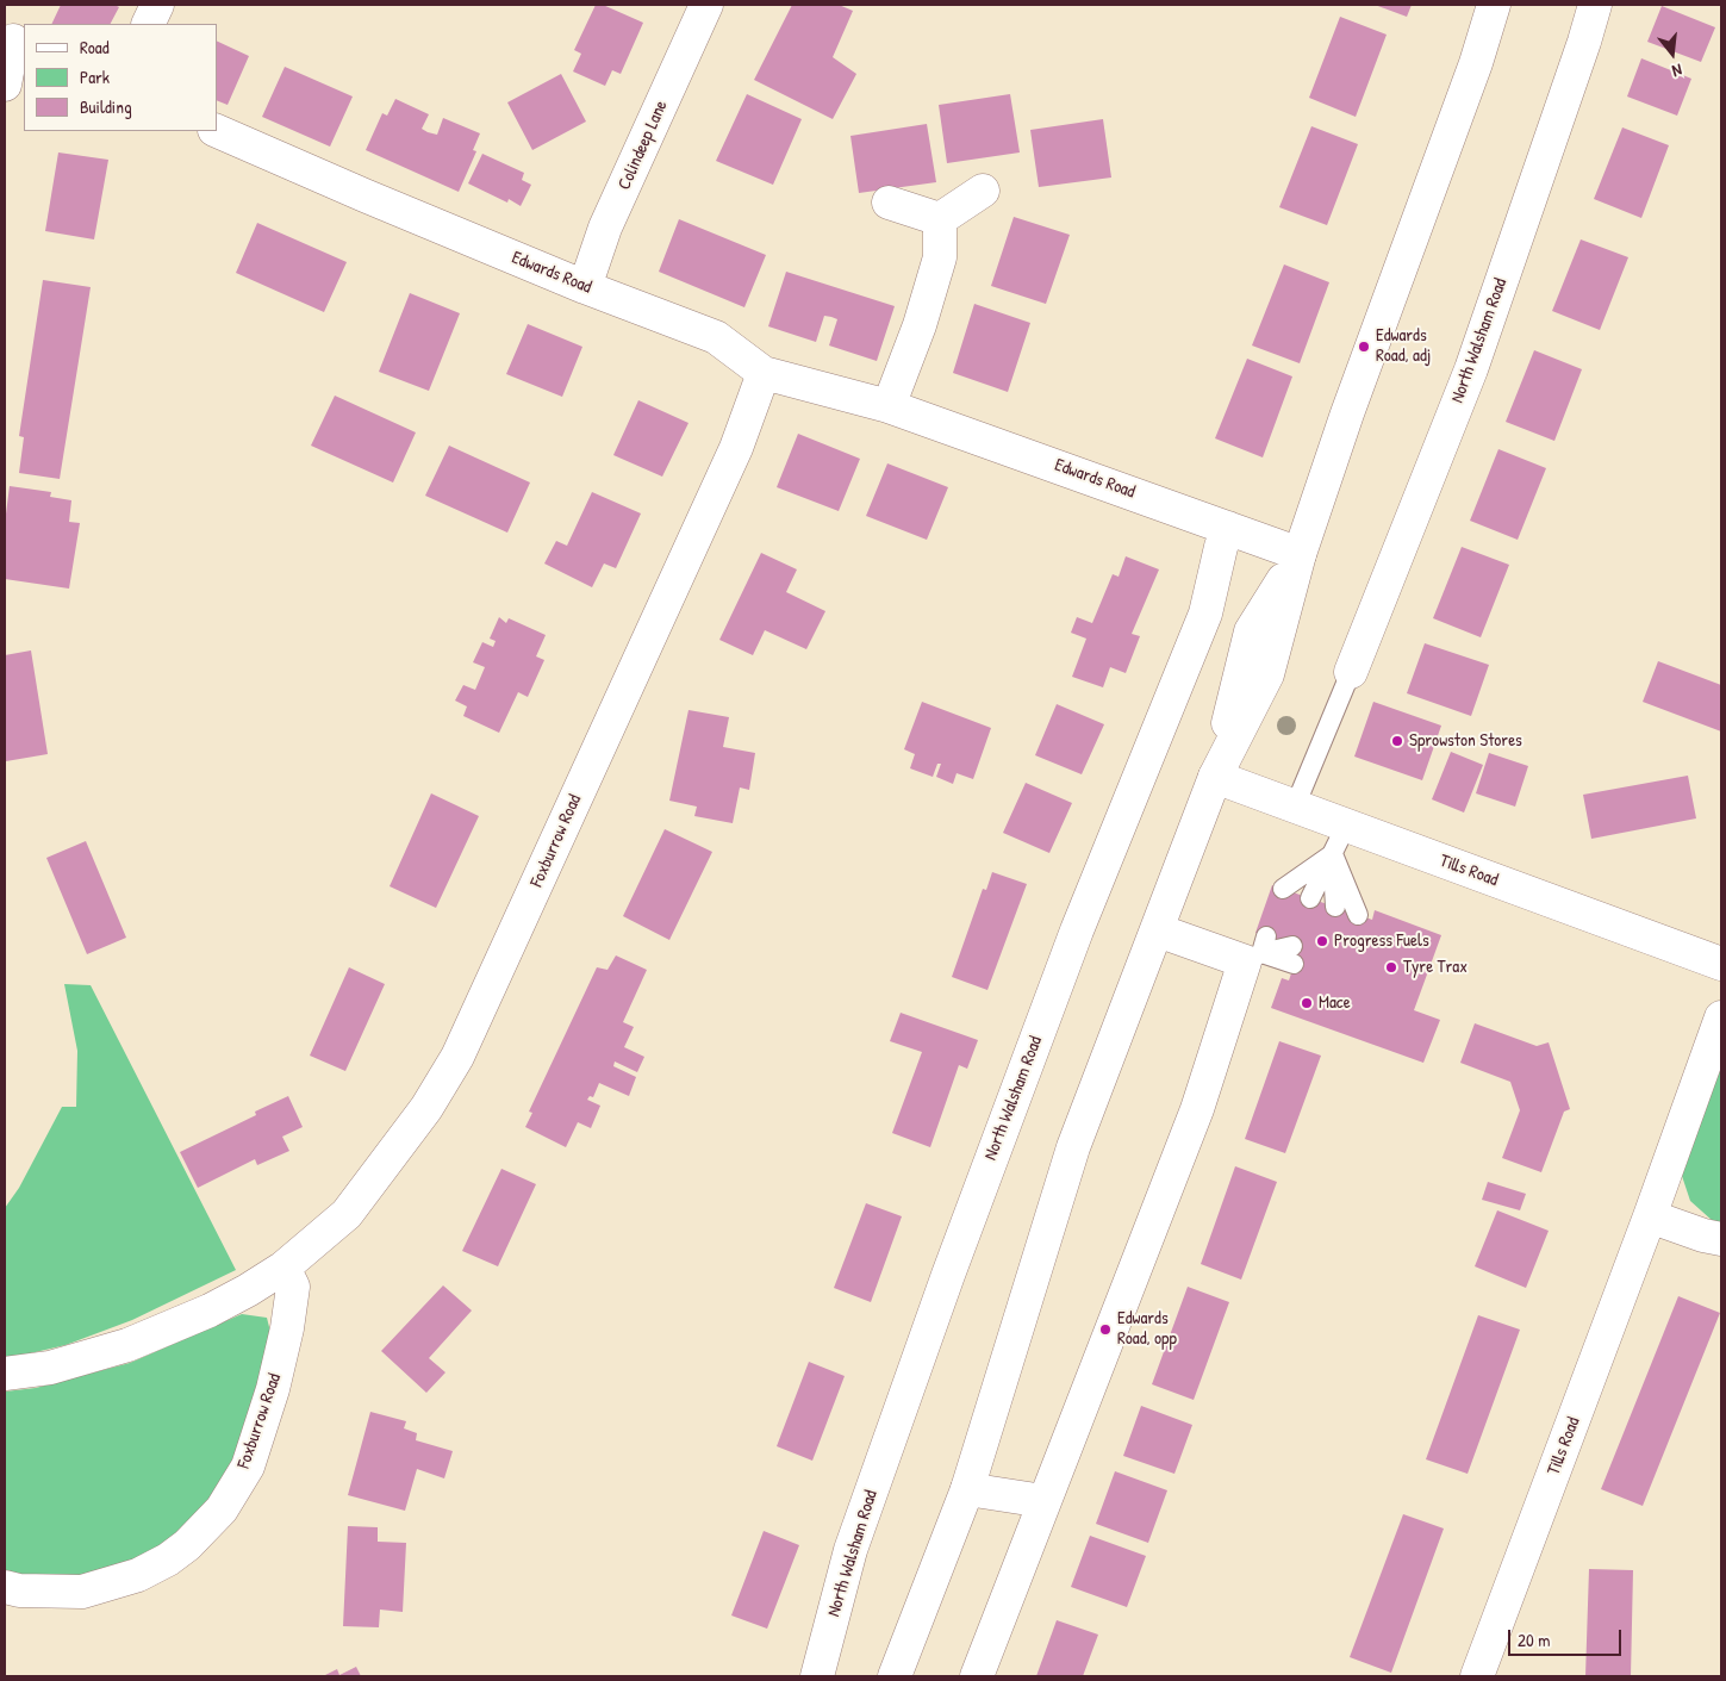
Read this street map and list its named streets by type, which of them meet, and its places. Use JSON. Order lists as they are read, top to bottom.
{
  "streets": {
    "street": [
      "Colindeep Lane",
      "Edwards Road",
      "North Walsham Road",
      "Foxburrow Road",
      "Tills Road"
    ]
  },
  "crossings": [
    ["Colindeep Lane", "Edwards Road"],
    ["Edwards Road", "North Walsham Road"],
    ["Edwards Road", "Foxburrow Road"]
  ],
  "places": [
    "Edwards Road, adj",
    "Sprowston Stores",
    "Progress Fuels",
    "Tyre Trax",
    "Mace",
    "Edwards Road, opp"
  ],
  "legend": ["Road", "Park", "Building"],
  "scale_bar": "20 m",
  "north": "bottom"
}
